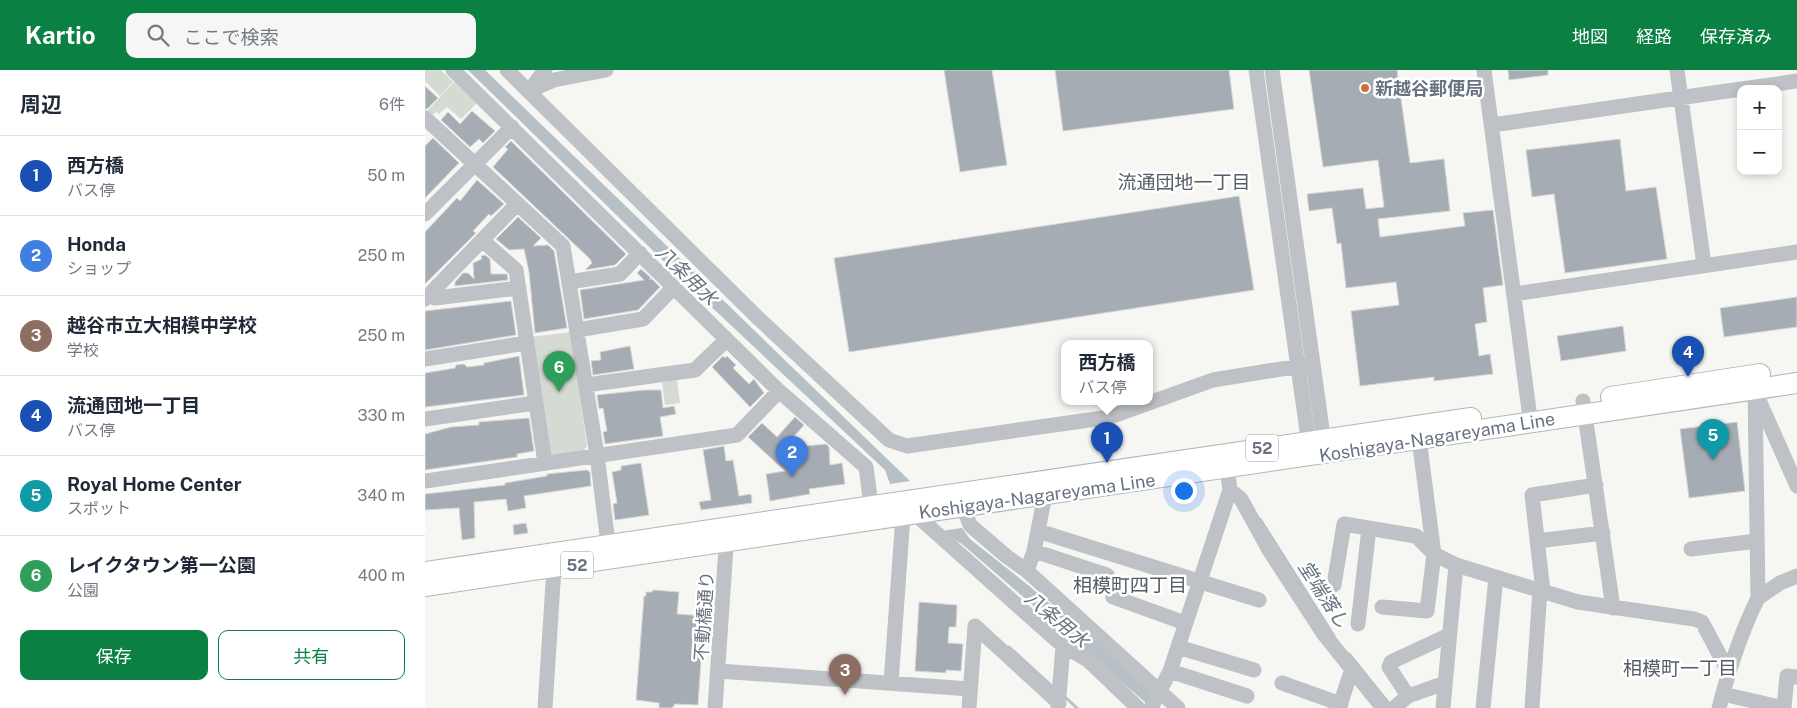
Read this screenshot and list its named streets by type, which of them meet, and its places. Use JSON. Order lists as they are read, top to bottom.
{
  "streets": {
    "main road": ["Koshigaya-Nagareyama Line", "52"],
    "street": ["不動橋通り"]
  },
  "crossings": [
    ["Koshigaya-Nagareyama Line", "不動橋通り"]
  ],
  "districts": ["流通団地一丁目", "相模町四丁目", "相模町一丁目"],
  "water": ["八条用水", "堂端落し"],
  "places": ["新越谷郵便局"],
  "page": {
    "header": "Kartio",
    "search": "ここで検索",
    "nav": ["地図", "経路", "保存済み"],
    "heading": ["周辺", "6件"],
    "map_buttons": ["+", "−"],
    "list": [
      {
        "mark": "1",
        "name": "西方橋",
        "note": "バス停",
        "value": "50 m"
      },
      {
        "mark": "2",
        "name": "Honda",
        "note": "ショップ",
        "value": "250 m"
      },
      {
        "mark": "3",
        "name": "越谷市立大相模中学校",
        "note": "学校",
        "value": "250 m"
      },
      {
        "mark": "4",
        "name": "流通団地一丁目",
        "note": "バス停",
        "value": "330 m"
      },
      {
        "mark": "5",
        "name": "Royal Home Center",
        "note": "スポット",
        "value": "340 m"
      },
      {
        "mark": "6",
        "name": "レイクタウン第一公園",
        "note": "公園",
        "value": "400 m"
      }
    ],
    "pins": [
      "4",
      "6",
      "5",
      "1",
      "2",
      "3"
    ],
    "popup": ["西方橋", "バス停"],
    "buttons": ["保存", "共有"]
  }
}
